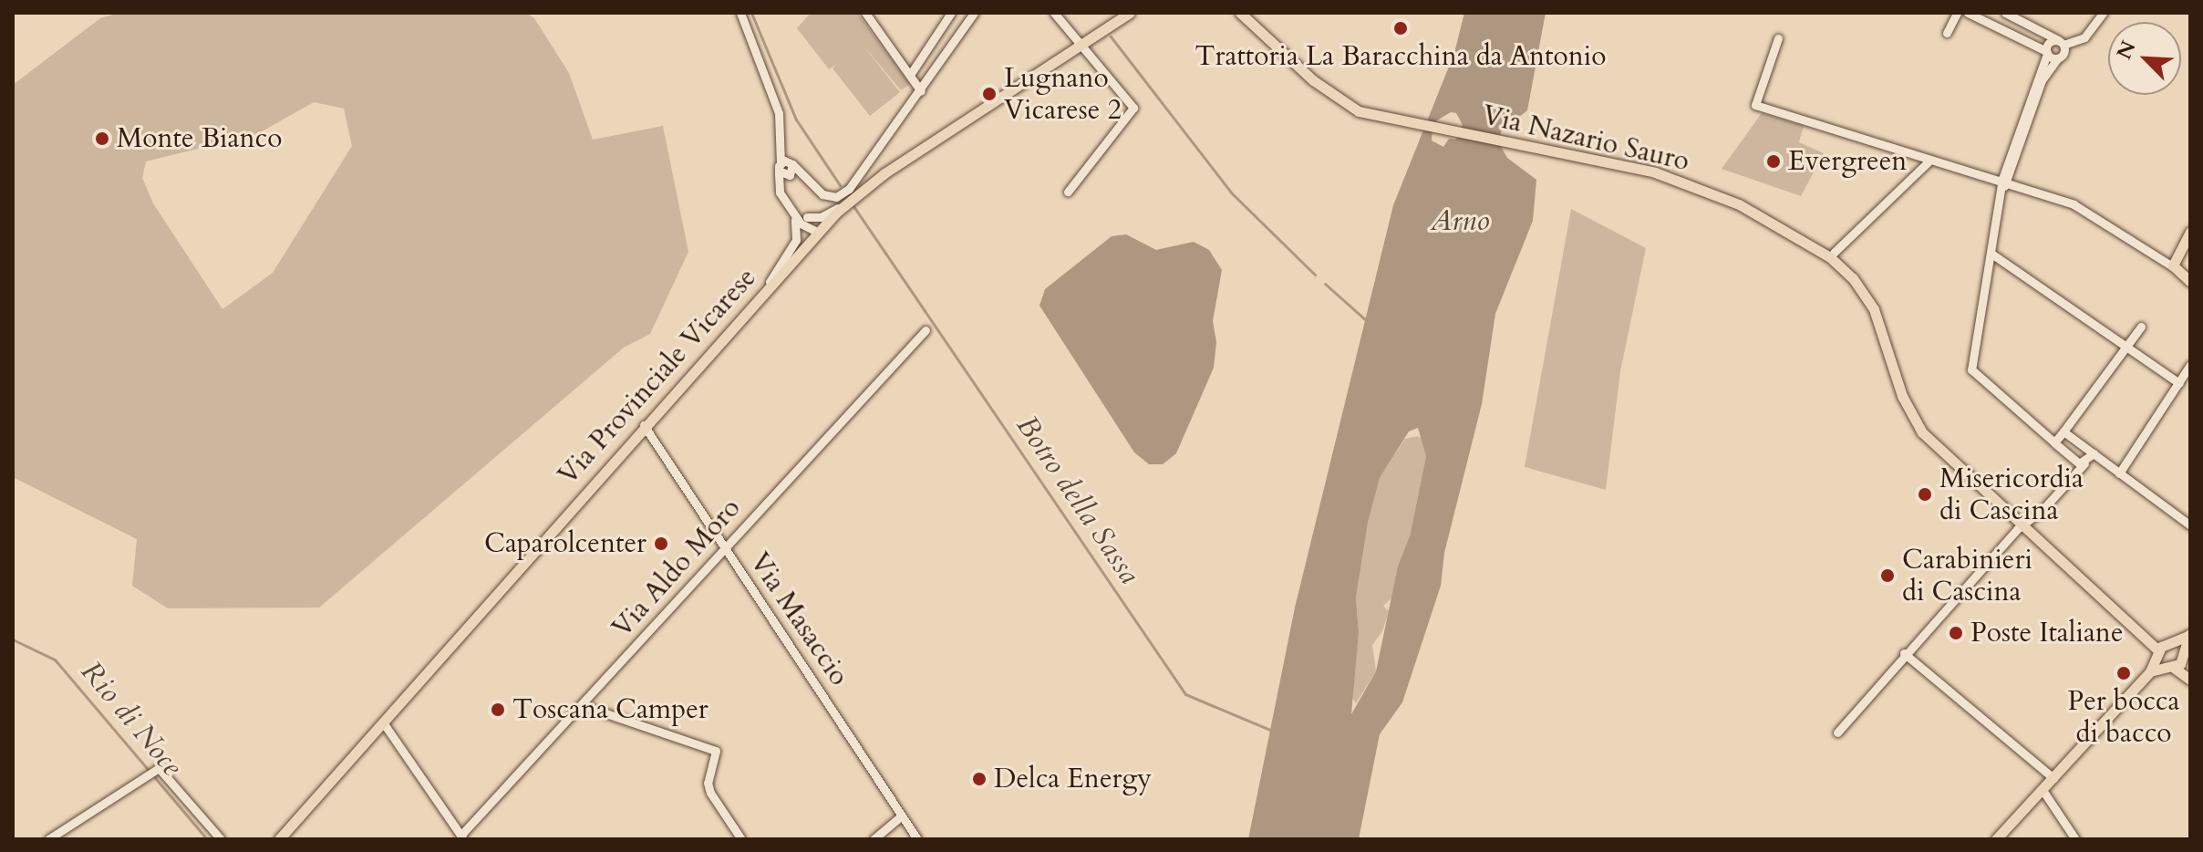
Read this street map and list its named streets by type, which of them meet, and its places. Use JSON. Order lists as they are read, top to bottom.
{
  "streets": {
    "main road": ["Via Nazario Sauro", "Via Provinciale Vicarese"],
    "street": ["Via Aldo Moro", "Via Masaccio"]
  },
  "crossings": [
    ["Via Provinciale Vicarese", "Via Masaccio"],
    ["Via Aldo Moro", "Via Masaccio"]
  ],
  "water": ["Arno", "Botro della Sassa", "Rio di Noce"],
  "places": [
    "Trattoria La Baracchina da Antonio",
    "Lugnano Vicarese 2",
    "Monte Bianco",
    "Evergreen",
    "Misericordia di Cascina",
    "Caparolcenter",
    "Carabinieri di Cascina",
    "Poste Italiane",
    "Per bocca di bacco",
    "Toscana Camper",
    "Delca Energy"
  ],
  "north": "top left"
}
